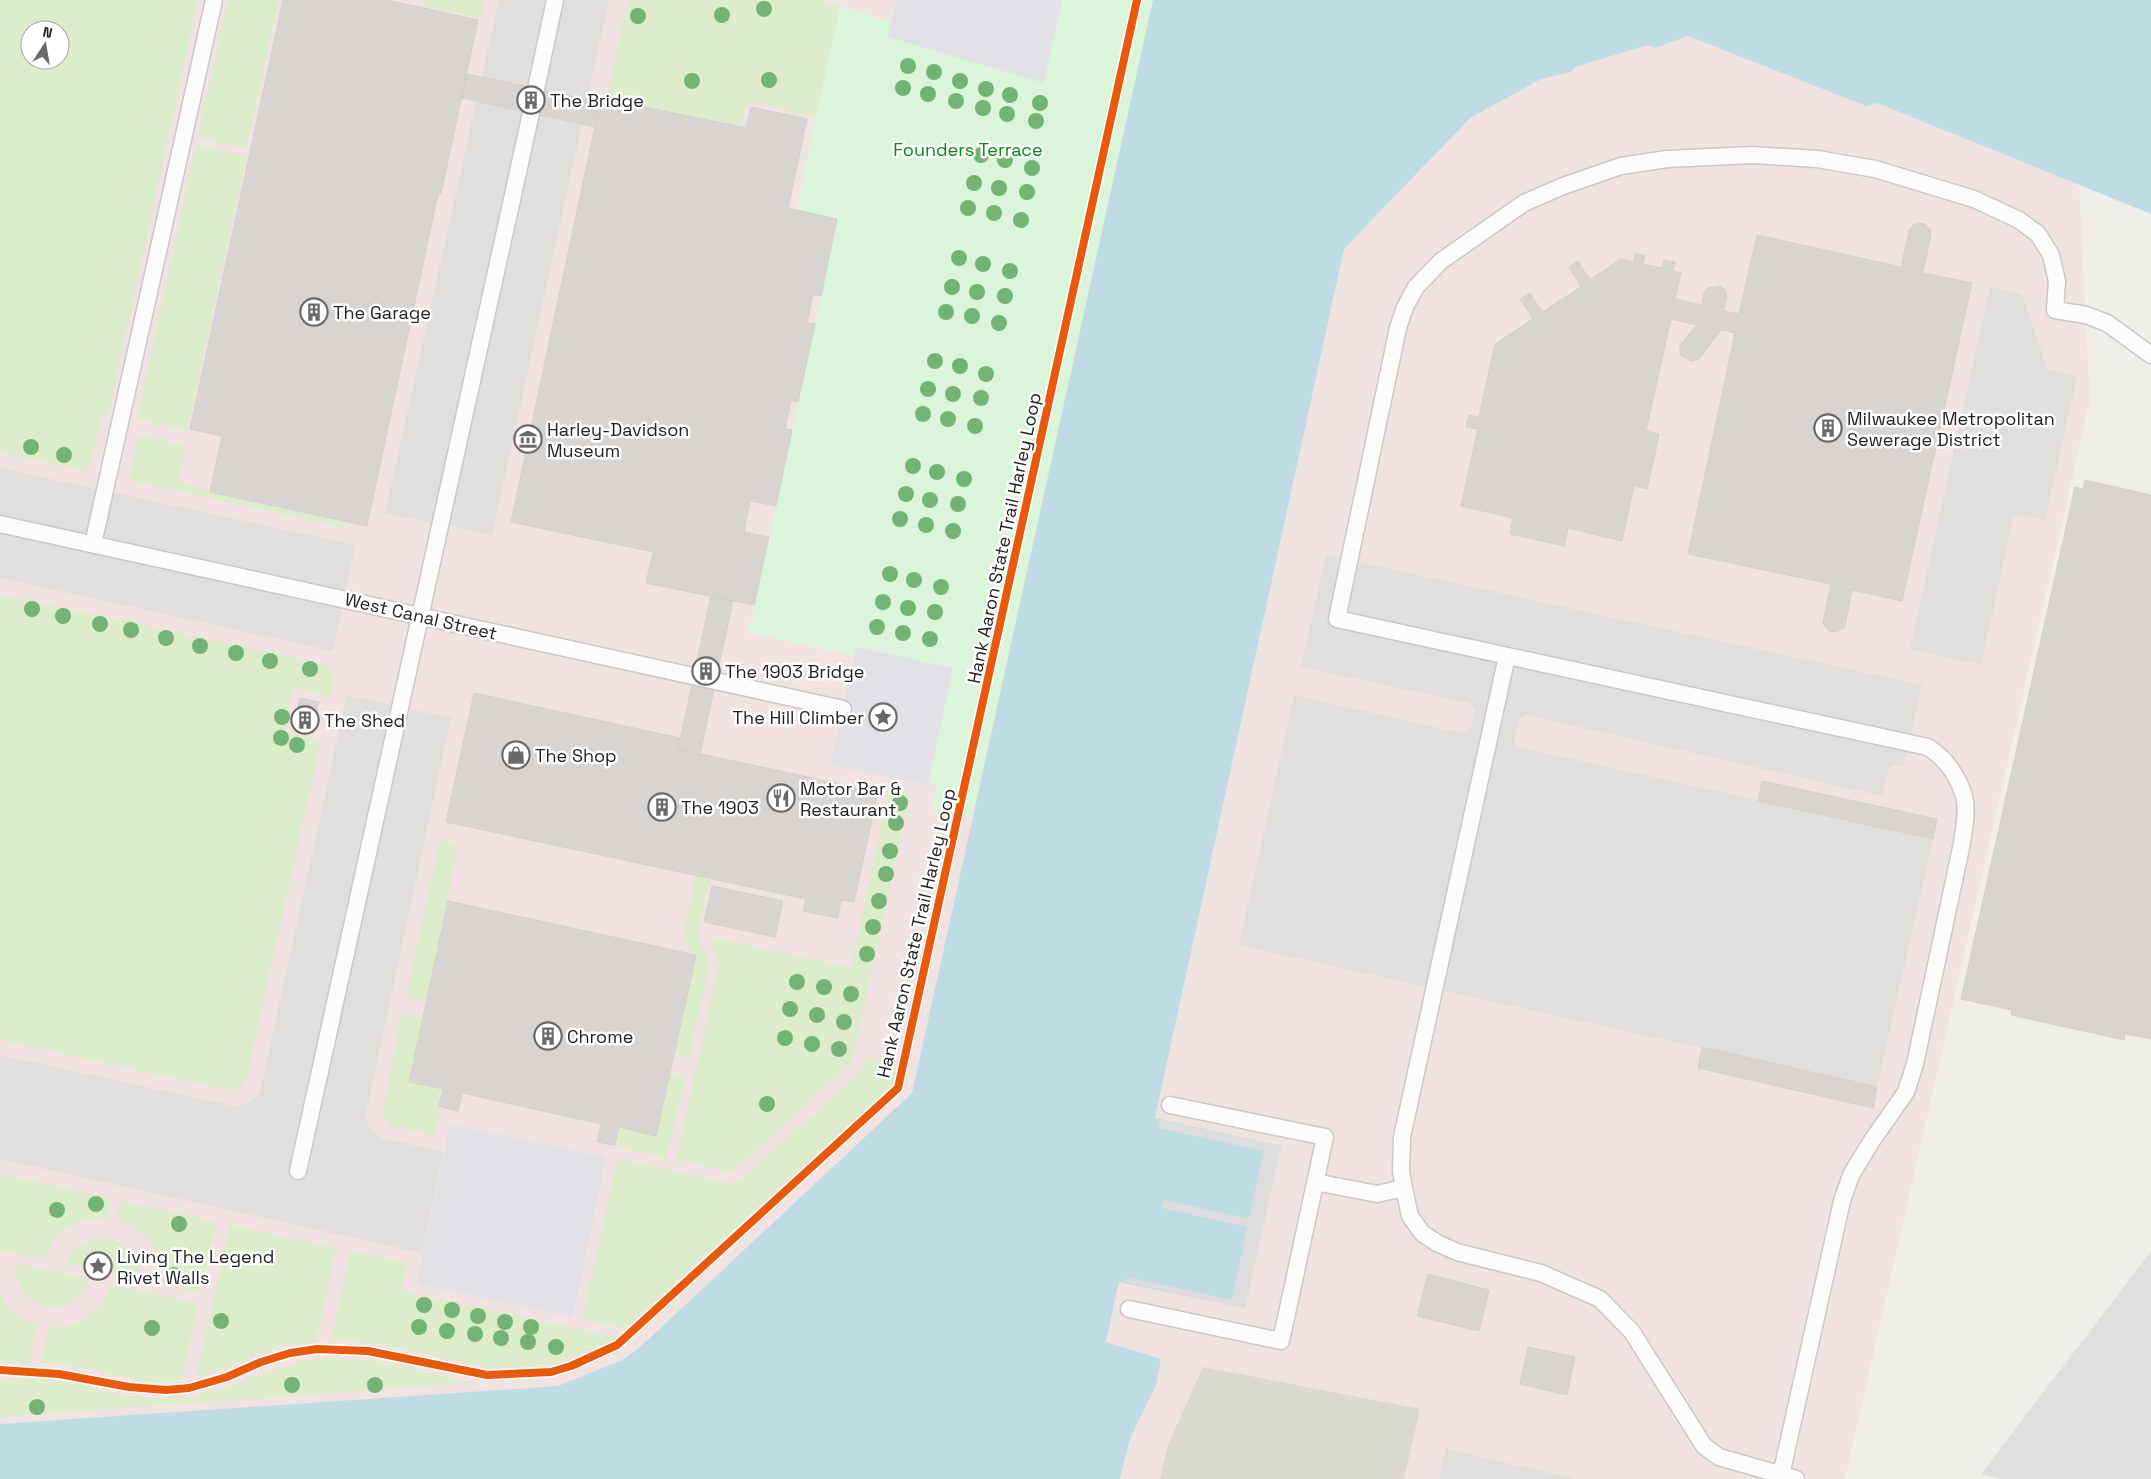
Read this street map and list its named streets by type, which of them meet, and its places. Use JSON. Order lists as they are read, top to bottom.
{
  "streets": {
    "lane": ["West Canal Street"],
    "cycle path": ["Hank Aaron State Trail Harley Loop"]
  },
  "parks": ["Founders Terrace"],
  "places": {
    "building": [
      "The Bridge",
      "The Garage",
      "Milwaukee Metropolitan Sewerage District",
      "The 1903 Bridge",
      "The Shed",
      "The 1903",
      "Chrome"
    ],
    "museum": ["Harley-Davidson Museum"],
    "place": ["The Hill Climber", "Living The Legend Rivet Walls"],
    "shop": ["The Shop"],
    "restaurant": ["Motor Bar & Restaurant"]
  },
  "north": "top"
}
